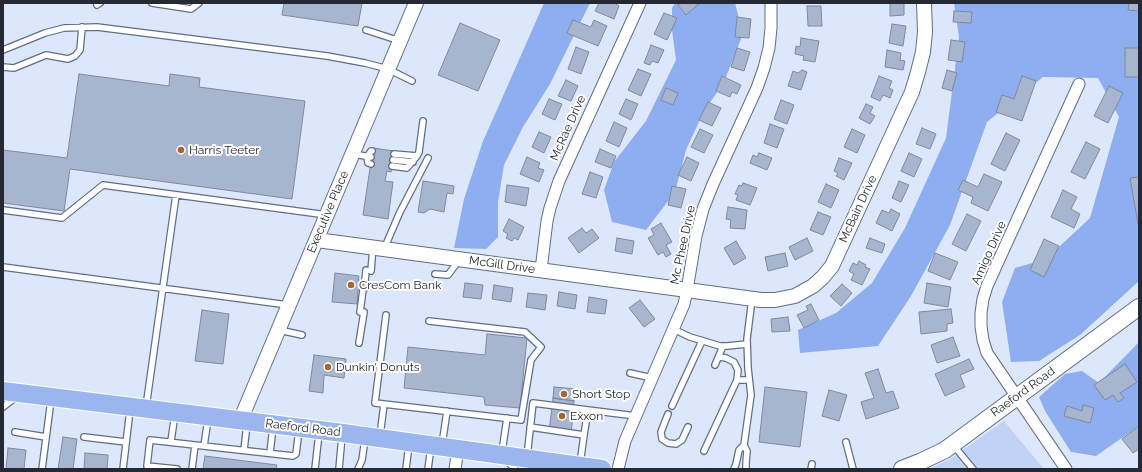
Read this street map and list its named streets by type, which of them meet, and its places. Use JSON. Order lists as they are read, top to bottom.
{
  "streets": {
    "main road": ["Raeford Road"],
    "street": [
      "McRae Drive",
      "McBain Drive",
      "Executive Place",
      "Mc Phee Drive",
      "Amigo Drive",
      "McGill Drive"
    ]
  },
  "crossings": [
    ["McRae Drive", "McGill Drive"],
    ["McBain Drive", "Mc Phee Drive"],
    ["McBain Drive", "McGill Drive"],
    ["Executive Place", "McGill Drive"],
    ["Executive Place", "Raeford Road"],
    ["Mc Phee Drive", "McGill Drive"],
    ["Amigo Drive", "Raeford Road"]
  ],
  "places": [
    "Harris Teeter",
    "CresCom Bank",
    "Dunkin' Donuts",
    "Short Stop",
    "Exxon"
  ]
}
